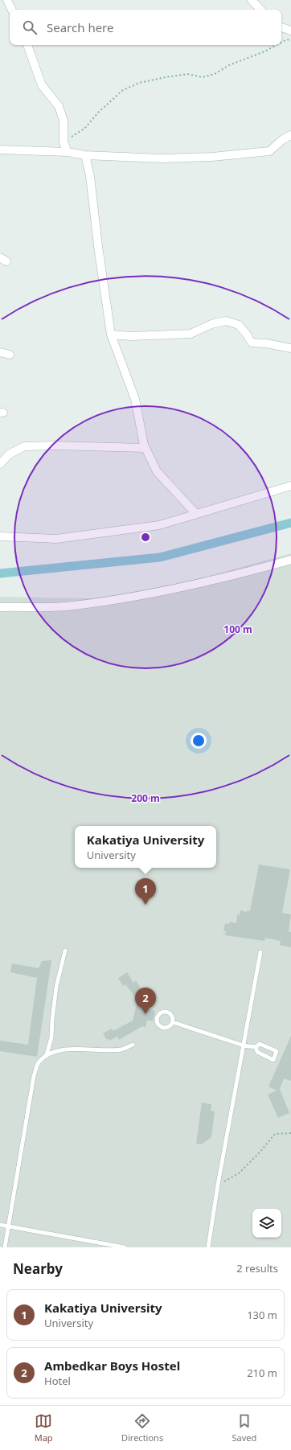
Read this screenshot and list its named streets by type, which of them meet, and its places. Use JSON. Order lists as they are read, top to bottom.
{
  "page": {
    "search": "Search here",
    "popup": ["Kakatiya University", "University"],
    "pins": ["1", "2"],
    "heading": ["Nearby", "2 results"],
    "list": [
      {
        "mark": "1",
        "name": "Kakatiya University",
        "note": "University",
        "value": "130 m"
      },
      {
        "mark": "2",
        "name": "Ambedkar Boys Hostel",
        "note": "Hotel",
        "value": "210 m"
      }
    ],
    "nav": ["Map", "Directions", "Saved"]
  },
  "rings": ["100 m", "200 m"]
}
